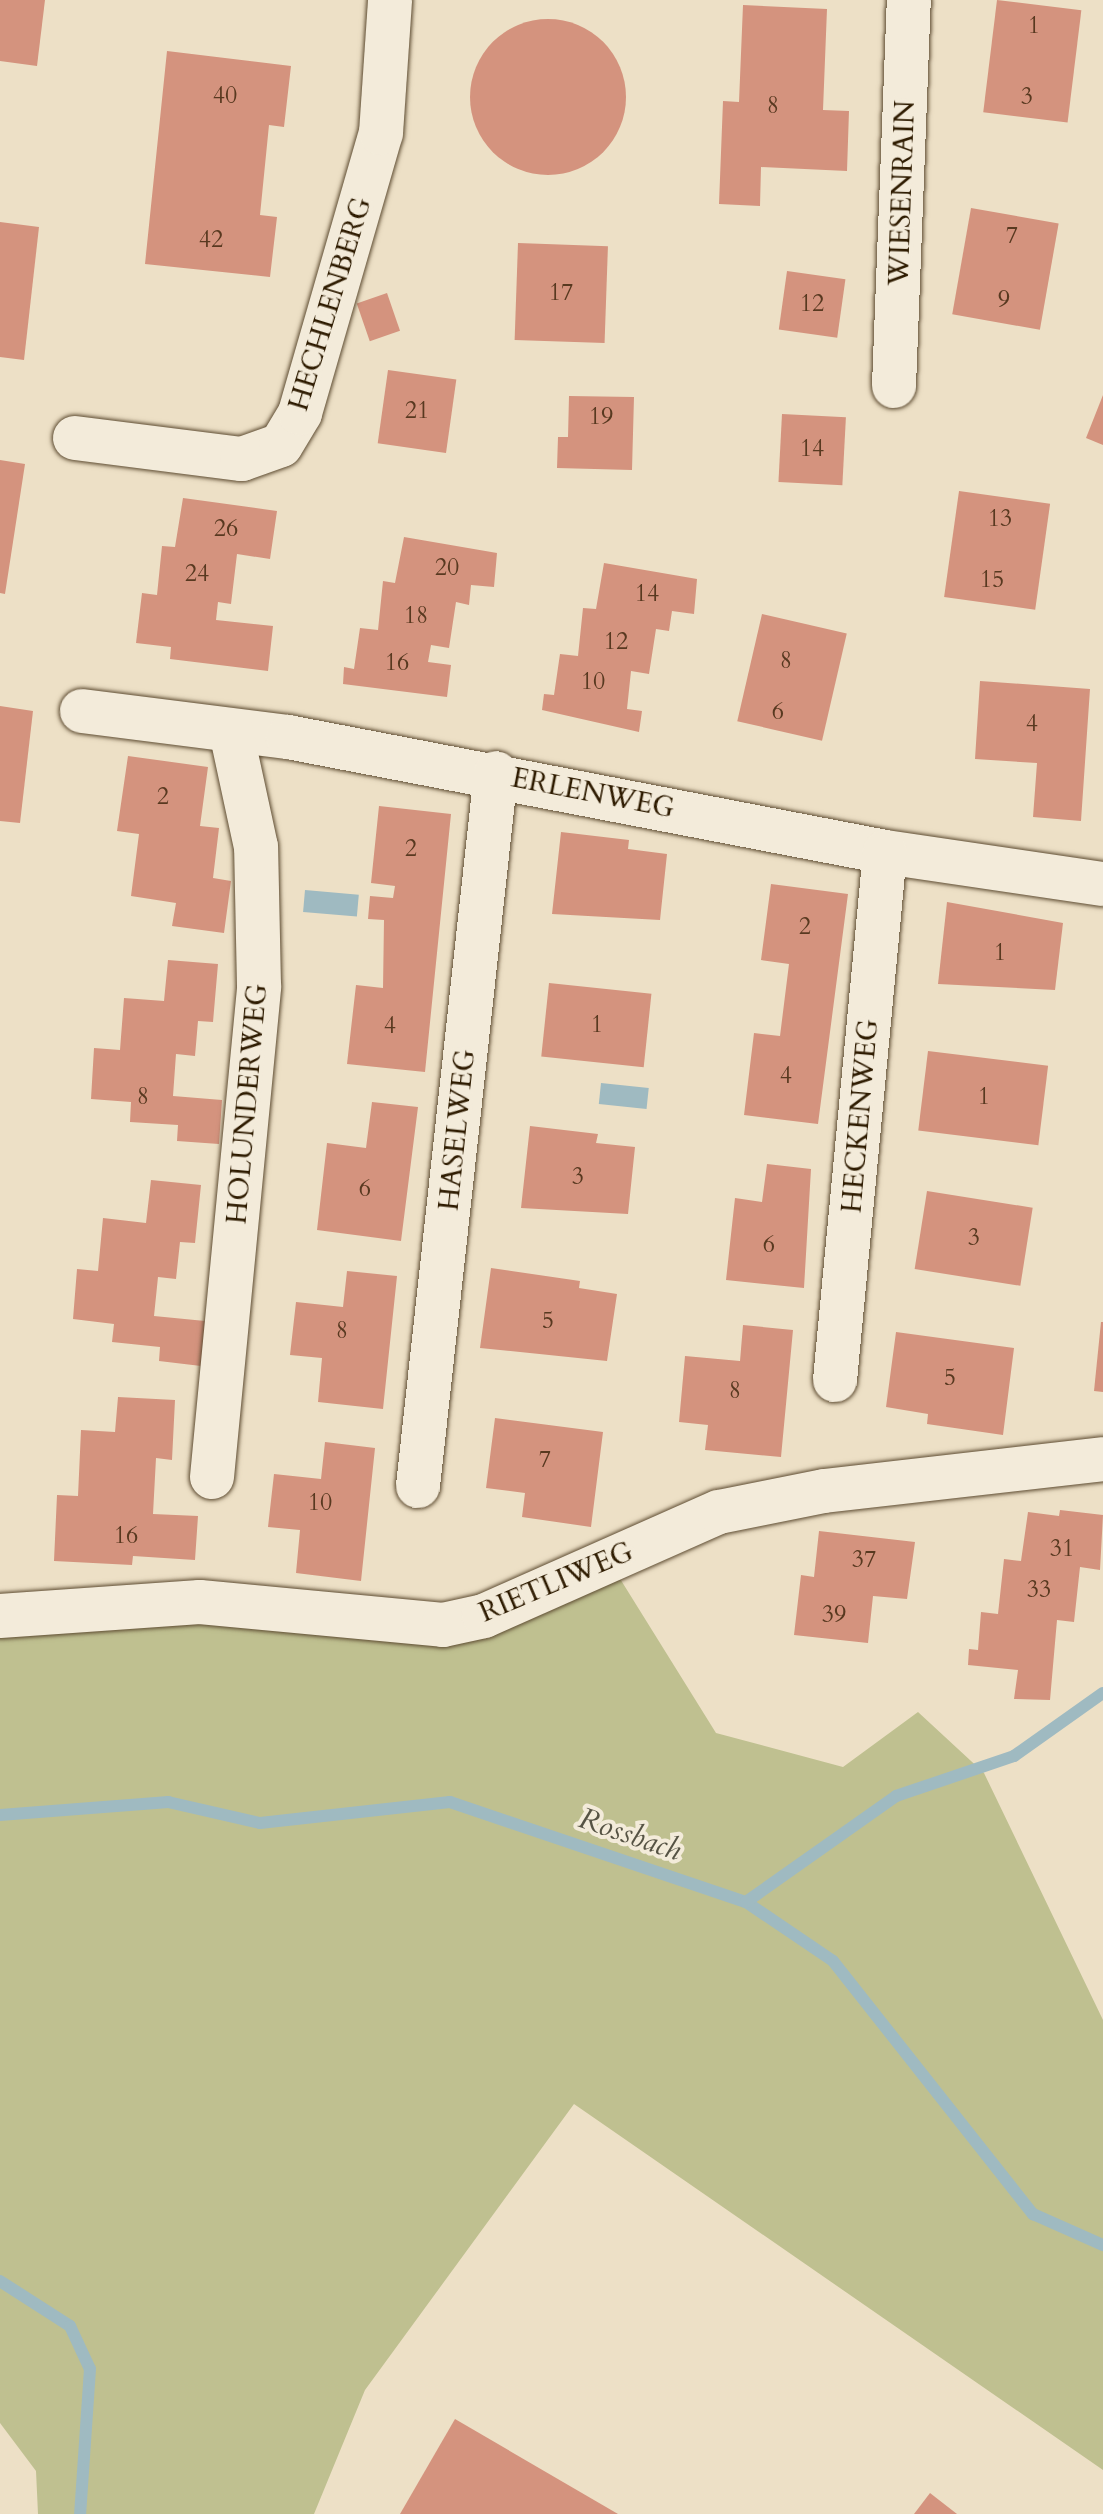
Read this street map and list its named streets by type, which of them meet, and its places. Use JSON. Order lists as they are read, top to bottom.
{
  "streets": {
    "street": [
      "WIESENRAIN",
      "HECHLENBERG",
      "ERLENWEG",
      "HOLUNDERWEG",
      "HECKENWEG",
      "HASELWEG",
      "RIETLIWEG"
    ]
  },
  "crossings": [
    ["ERLENWEG", "HOLUNDERWEG"],
    ["ERLENWEG", "HECKENWEG"],
    ["ERLENWEG", "HASELWEG"]
  ],
  "water": ["Rossbach"],
  "house_numbers": [
    "1",
    "40",
    "3",
    "8",
    "7",
    "42",
    "17",
    "9",
    "12",
    "21",
    "19",
    "14",
    "13",
    "26",
    "20",
    "24",
    "15",
    "14",
    "18",
    "12",
    "8",
    "16",
    "10",
    "6",
    "4",
    "2",
    "2",
    "2",
    "1",
    "1",
    "4",
    "4",
    "8",
    "1",
    "3",
    "6",
    "3",
    "6",
    "5",
    "8",
    "5",
    "8",
    "7",
    "10",
    "16",
    "31",
    "37",
    "33",
    "39"
  ]
}
